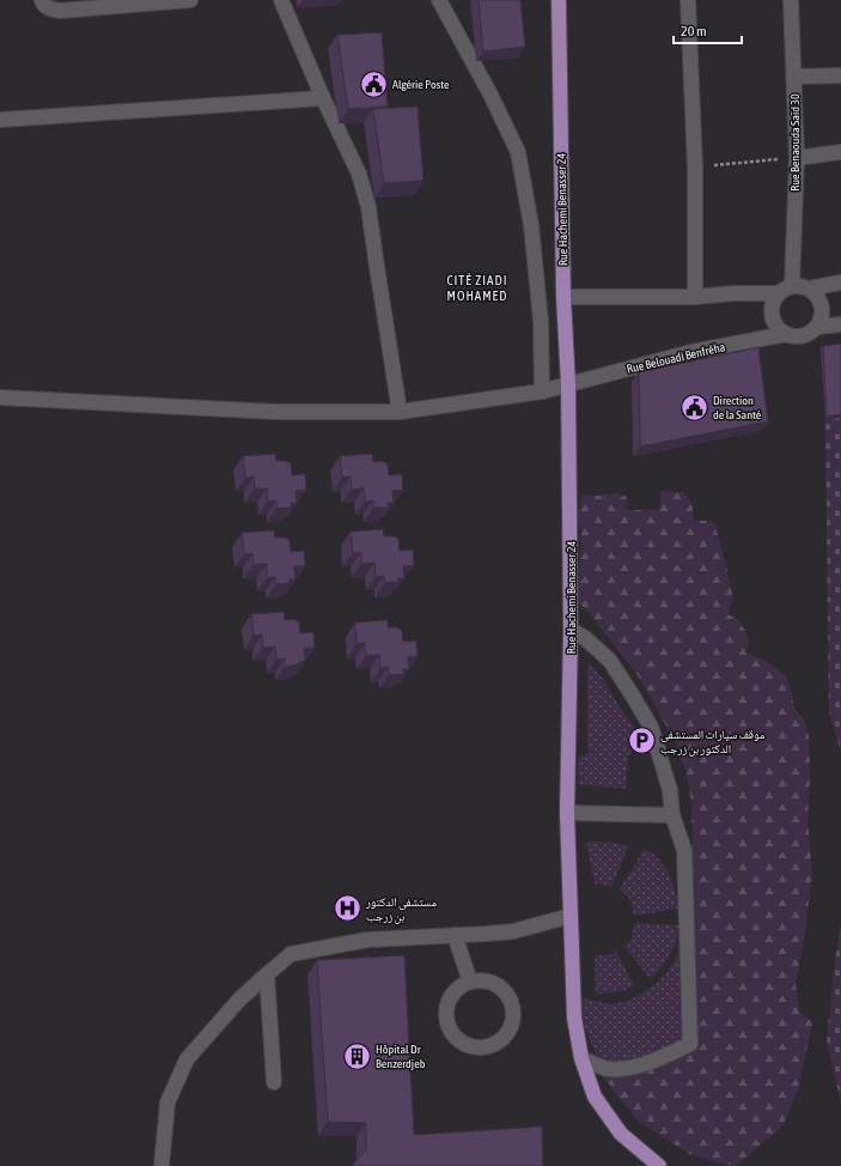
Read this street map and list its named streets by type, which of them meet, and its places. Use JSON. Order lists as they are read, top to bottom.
{
  "streets": {
    "main road": ["Rue Hachemi Benasser 24"],
    "street": ["Rue Benaouda Saïd 30", "Rue Belouadi Benfréha"]
  },
  "crossings": [
    ["Rue Benaouda Saïd 30", "Rue Belouadi Benfréha"],
    ["Rue Hachemi Benasser 24", "Rue Belouadi Benfréha"]
  ],
  "districts": ["CITÉ ZIADI MOHAMED"],
  "places": {
    "public building": ["Algérie Poste", "Direction de la Santé"],
    "parking": ["موقف سيارات المستشفى الدكتور بن زرجب"],
    "hospital": ["مستشفى الدكتور بن زرجب"],
    "building": ["Hôpital Dr Benzerdjeb"]
  },
  "scale_bar": "20 m"
}
